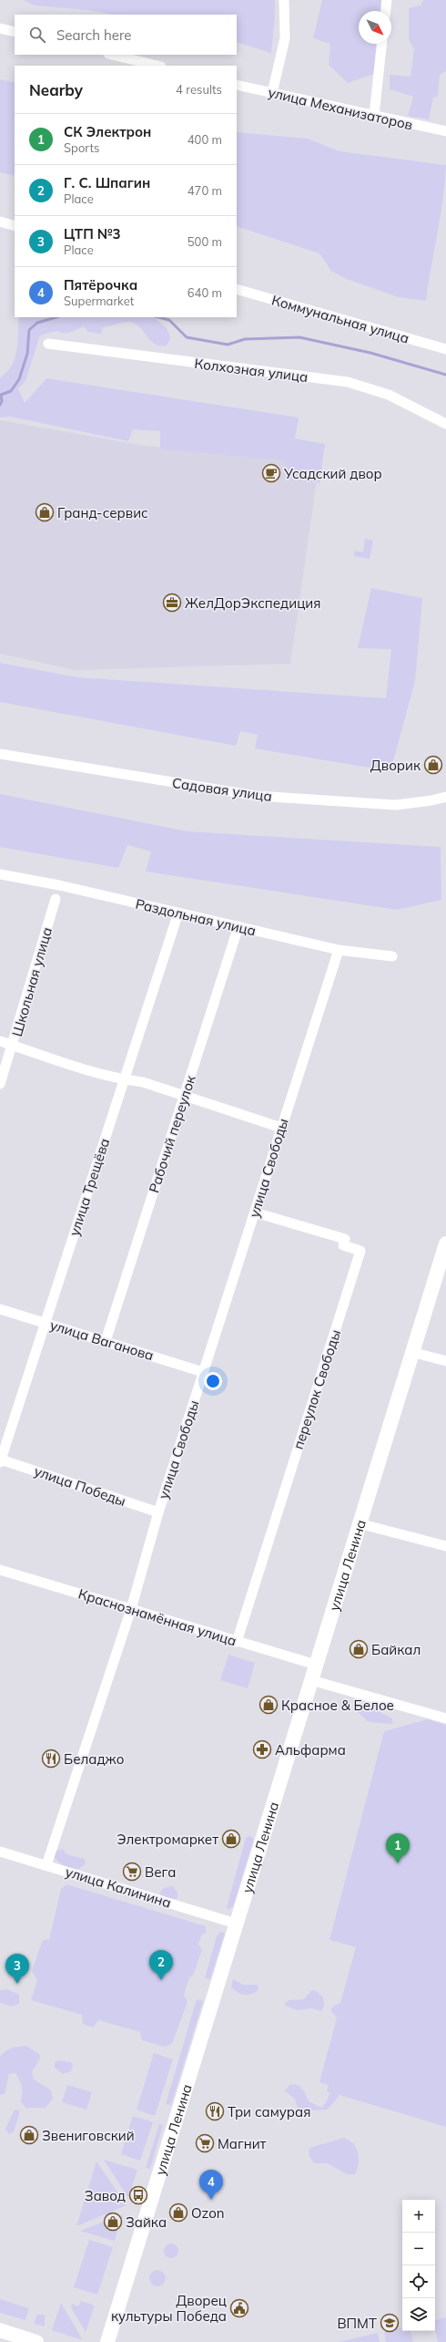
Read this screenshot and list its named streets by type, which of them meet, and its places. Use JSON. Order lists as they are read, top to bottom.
{
  "streets": {
    "street": [
      "улица Механизаторов",
      "Коммунальная улица",
      "Колхозная улица",
      "Садовая улица",
      "Раздольная улица",
      "Школьная улица",
      "Рабочий переулок",
      "улица Свободы",
      "улица Трещёва",
      "улица Ваганова",
      "переулок Свободы",
      "улица Победы",
      "улица Ленина",
      "Краснознамённая улица",
      "улица Калинина"
    ]
  },
  "crossings": [
    ["Раздольная улица", "Рабочий переулок"],
    ["Раздольная улица", "улица Свободы"],
    ["Раздольная улица", "улица Трещёва"],
    ["Рабочий переулок", "улица Ваганова"],
    ["улица Свободы", "улица Ваганова"],
    ["улица Свободы", "переулок Свободы"],
    ["улица Свободы", "улица Победы"],
    ["улица Свободы", "Краснознамённая улица"],
    ["улица Свободы", "улица Калинина"],
    ["улица Трещёва", "улица Ваганова"],
    ["улица Трещёва", "улица Победы"],
    ["переулок Свободы", "Краснознамённая улица"],
    ["улица Ленина", "Краснознамённая улица"],
    ["улица Ленина", "улица Калинина"]
  ],
  "places": {
    "cafe": ["Усадский двор"],
    "shop": [
      "Гранд-сервис",
      "Дворик",
      "Байкал",
      "Красное & Белое",
      "Электромаркет",
      "Звениговский",
      "Ozon",
      "Зайка"
    ],
    "office": ["ЖелДорЭкспедиция"],
    "pharmacy": ["Альфарма"],
    "restaurant": ["Беладжо", "Три самурая"],
    "supermarket": ["Вега", "Магнит"],
    "bus stop": ["Завод"],
    "public building": ["Дворец культуры Победа"],
    "school or university": ["ВПМТ"]
  },
  "north": "bottom right",
  "page": {
    "search": "Search here",
    "heading": ["Nearby", "4 results"],
    "list": [
      {
        "mark": "1",
        "name": "СК Электрон",
        "note": "Sports",
        "value": "400 m"
      },
      {
        "mark": "2",
        "name": "Г. С. Шпагин",
        "note": "Place",
        "value": "470 m"
      },
      {
        "mark": "3",
        "name": "ЦТП №3",
        "note": "Place",
        "value": "500 m"
      },
      {
        "mark": "4",
        "name": "Пятёрочка",
        "note": "Supermarket",
        "value": "640 m"
      }
    ],
    "pins": [
      "1",
      "2",
      "3",
      "4"
    ],
    "map_buttons": ["+", "−"]
  }
}
